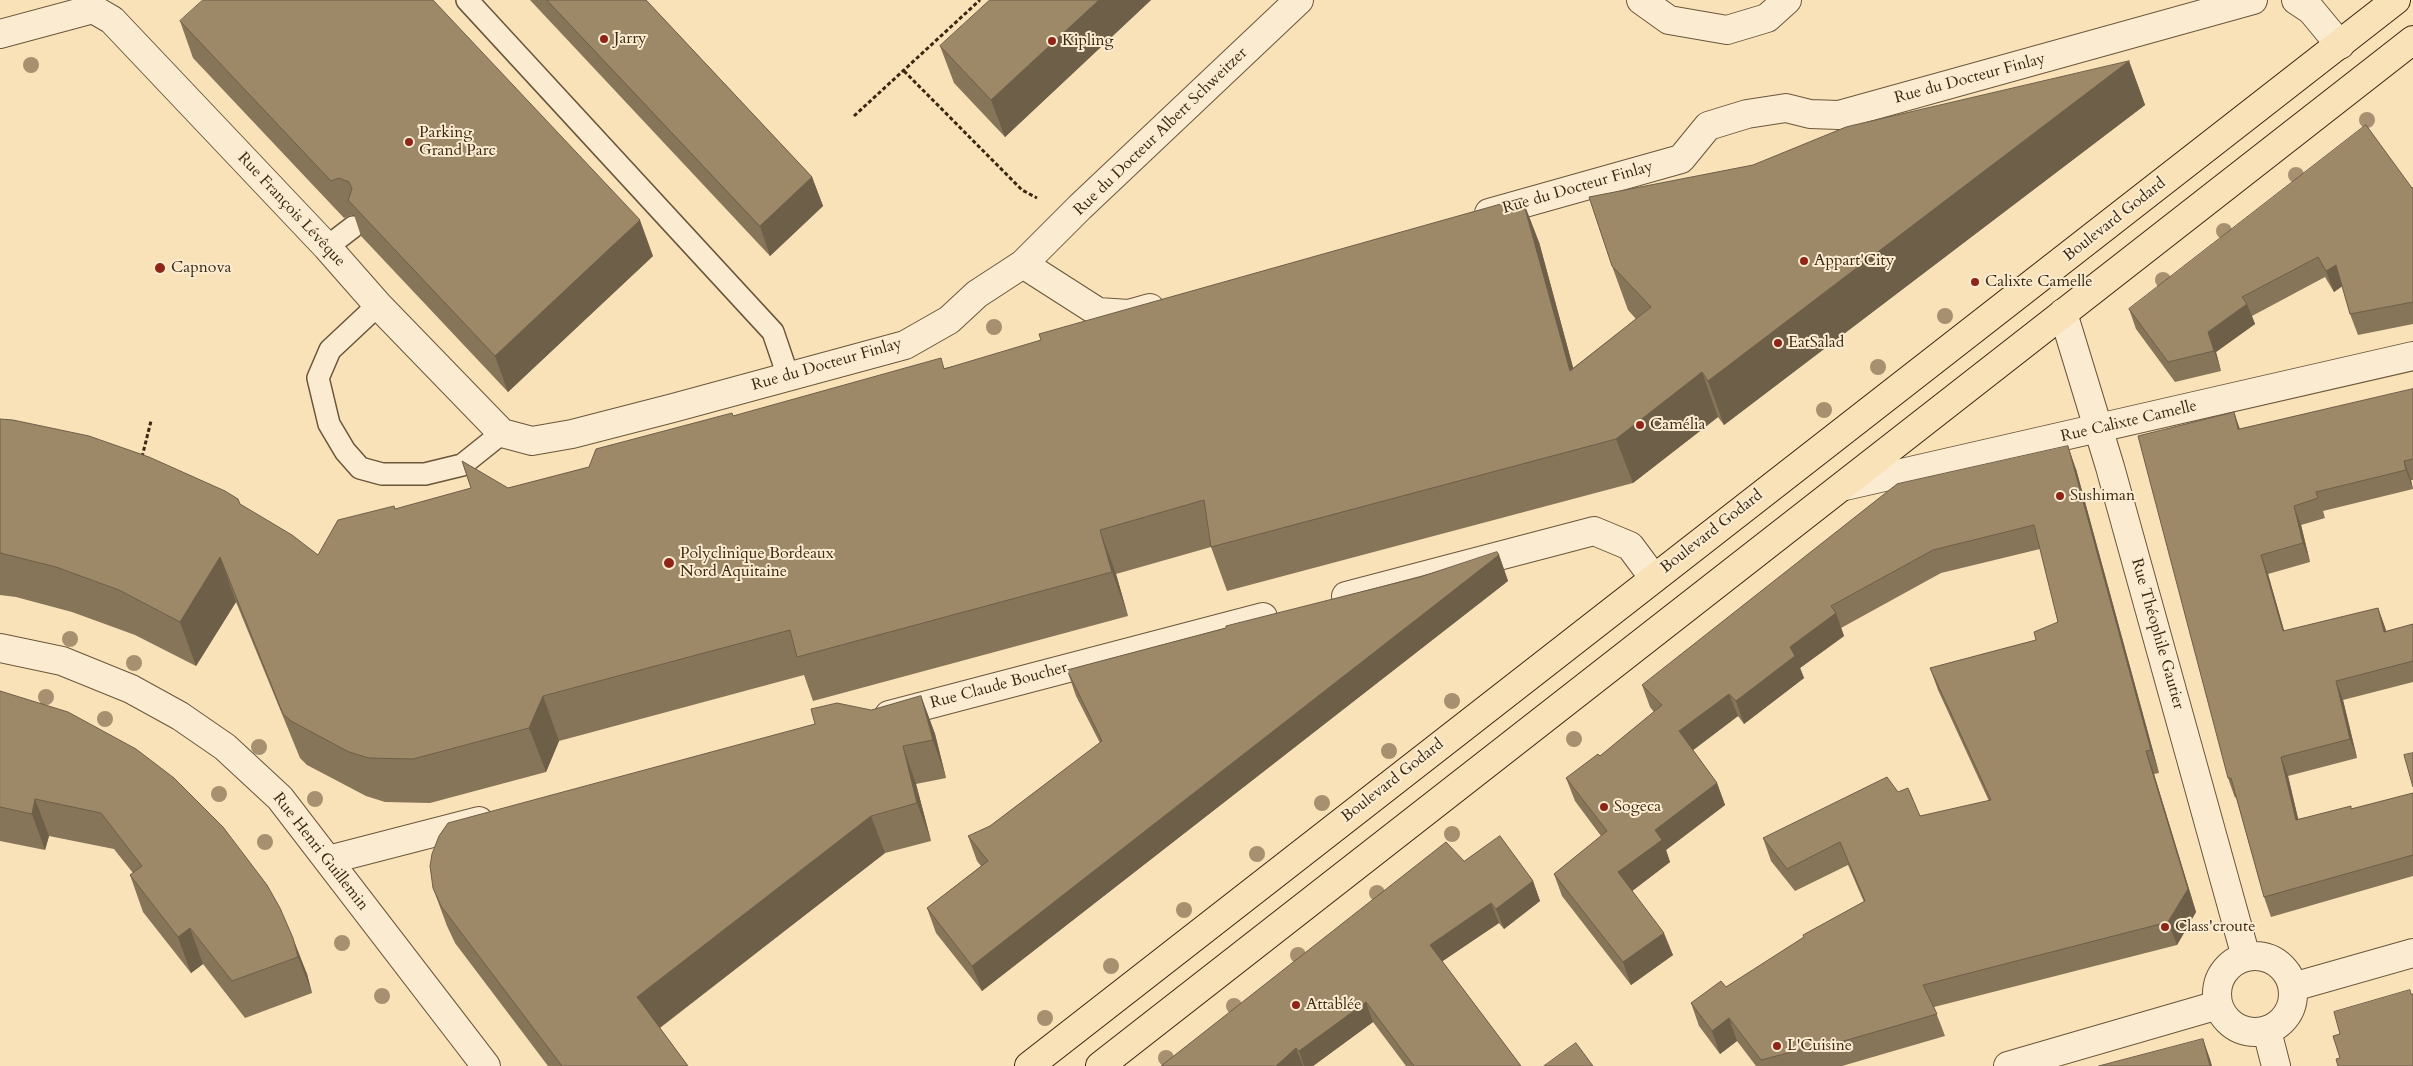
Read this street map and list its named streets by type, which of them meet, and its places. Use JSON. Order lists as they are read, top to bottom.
{
  "streets": {
    "main road": ["Boulevard Godard"],
    "street": [
      "Rue du Docteur Finlay",
      "Rue du Docteur Albert Schweitzer",
      "Rue François Lévêque",
      "Rue Calixte Camelle",
      "Rue Théophile Gautier",
      "Rue Claude Boucher",
      "Rue Henri Guillemin"
    ]
  },
  "crossings": [
    ["Rue du Docteur Finlay", "Rue du Docteur Albert Schweitzer"],
    ["Rue du Docteur Finlay", "Rue François Lévêque"],
    ["Rue Calixte Camelle", "Rue Théophile Gautier"]
  ],
  "places": [
    "Jarry",
    "Kipling",
    "Parking Grand Parc",
    "Appart'City",
    "Capnova",
    "Calixte Camelle",
    "EatSalad",
    "Camélia",
    "Sushiman",
    "Polyclinique Bordeaux Nord Aquitaine",
    "Sogeca",
    "Class'croute",
    "Attablée",
    "L'Cuisine"
  ]
}
